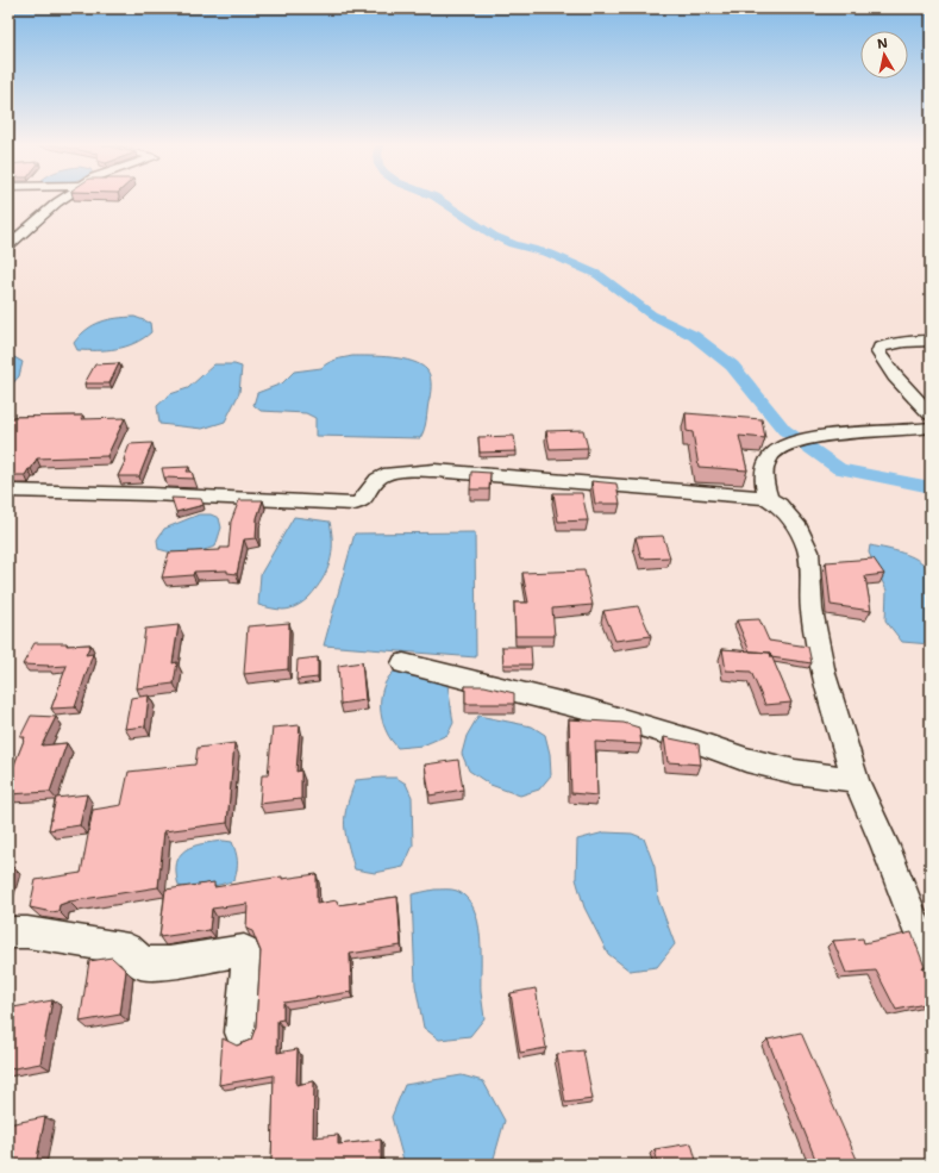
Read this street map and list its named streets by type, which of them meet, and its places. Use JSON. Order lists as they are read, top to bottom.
{
  "north": "top"
}
